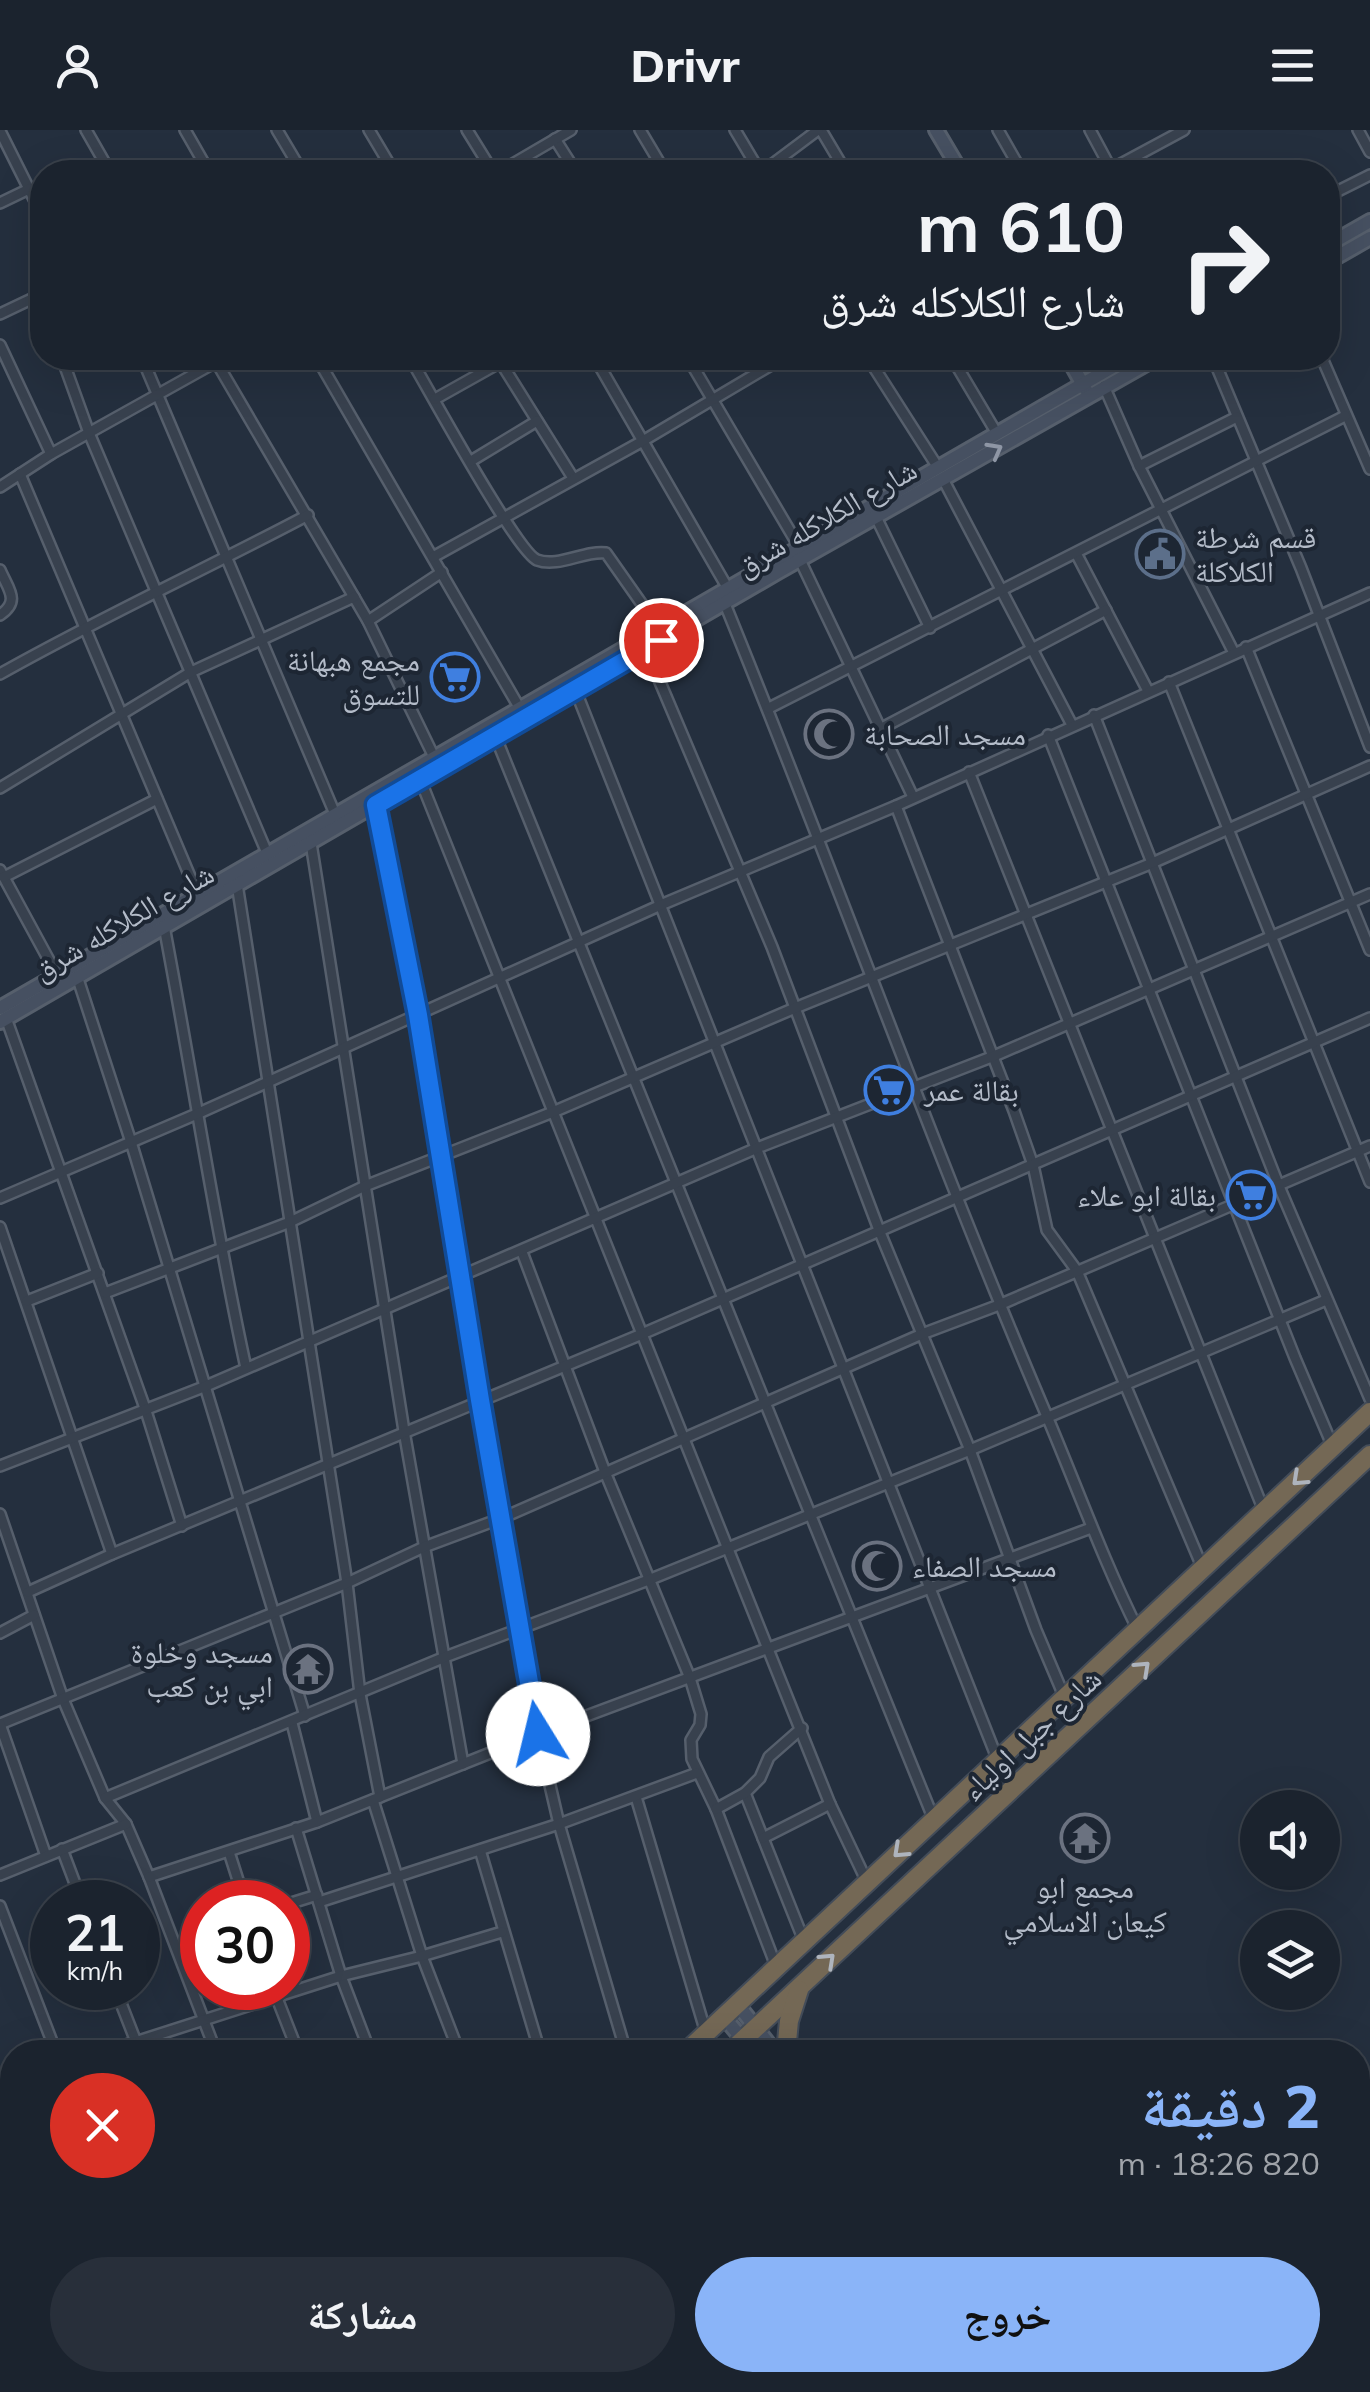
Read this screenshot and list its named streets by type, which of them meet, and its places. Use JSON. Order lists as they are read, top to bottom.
{
  "streets": {
    "highway": ["شارع جبل اولياء"],
    "street": ["شارع الكلاكله شرق"]
  },
  "places": {
    "public building": ["قسم شرطة الكلاكلة"],
    "supermarket": ["مجمع هبهانة للتسوق", "بقالة عمر", "بقالة ابو علاء"],
    "mosque": ["مسجد الصحابة", "مسجد الصفاء"],
    "temple": ["مسجد وخلوة ابي بن كعب", "مجمع ابو كيعان الاسلامي"]
  },
  "page": {
    "header": "Drivr",
    "turn": ["610 m", "شارع الكلاكله شرق"],
    "speed": "21 km/h",
    "limit": "30",
    "heading": ["2 دقيقة", "820 m · 18:26"],
    "buttons": ["خروج", "مشاركة"]
  }
}
